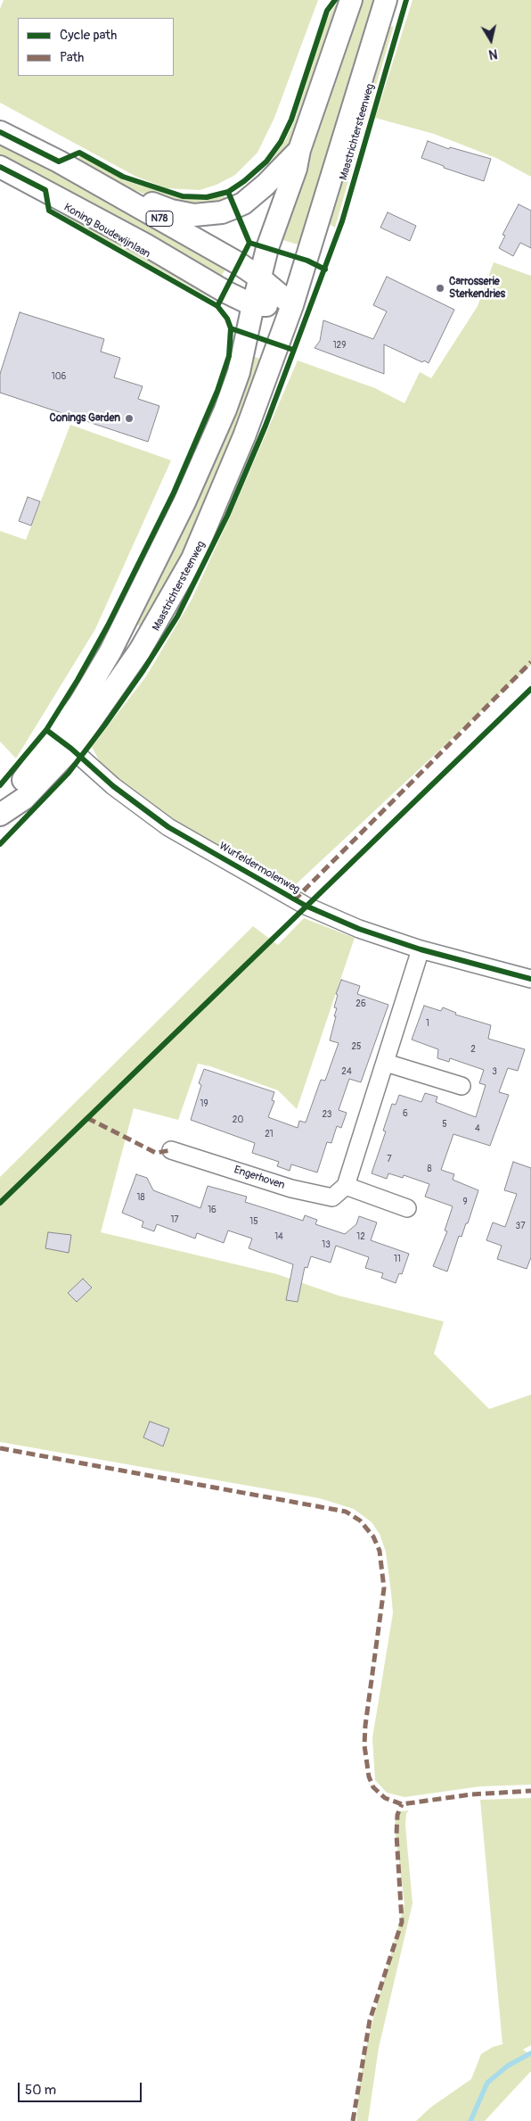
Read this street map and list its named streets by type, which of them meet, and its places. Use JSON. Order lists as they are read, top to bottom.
{
  "streets": {
    "main road": ["Maastrichtersteenweg", "N78", "Koning Boudewijnlaan"],
    "street": ["Wurfeldermolenweg", "Engerhoven"]
  },
  "crossings": [
    ["Maastrichtersteenweg", "N78"],
    ["Maastrichtersteenweg", "Koning Boudewijnlaan"],
    ["Maastrichtersteenweg", "Wurfeldermolenweg"],
    ["N78", "Koning Boudewijnlaan"]
  ],
  "places": ["Carrosserie Sterkendries", "Conings Garden"],
  "house_numbers": [
    "129",
    "106",
    "26",
    "1",
    "25",
    "2",
    "24",
    "3",
    "19",
    "6",
    "23",
    "20",
    "5",
    "4",
    "21",
    "7",
    "8",
    "18",
    "9",
    "16",
    "17",
    "15",
    "37",
    "14",
    "12",
    "13",
    "11"
  ],
  "legend": ["Cycle path", "Path"],
  "scale_bar": "50 m",
  "north": "bottom"
}
